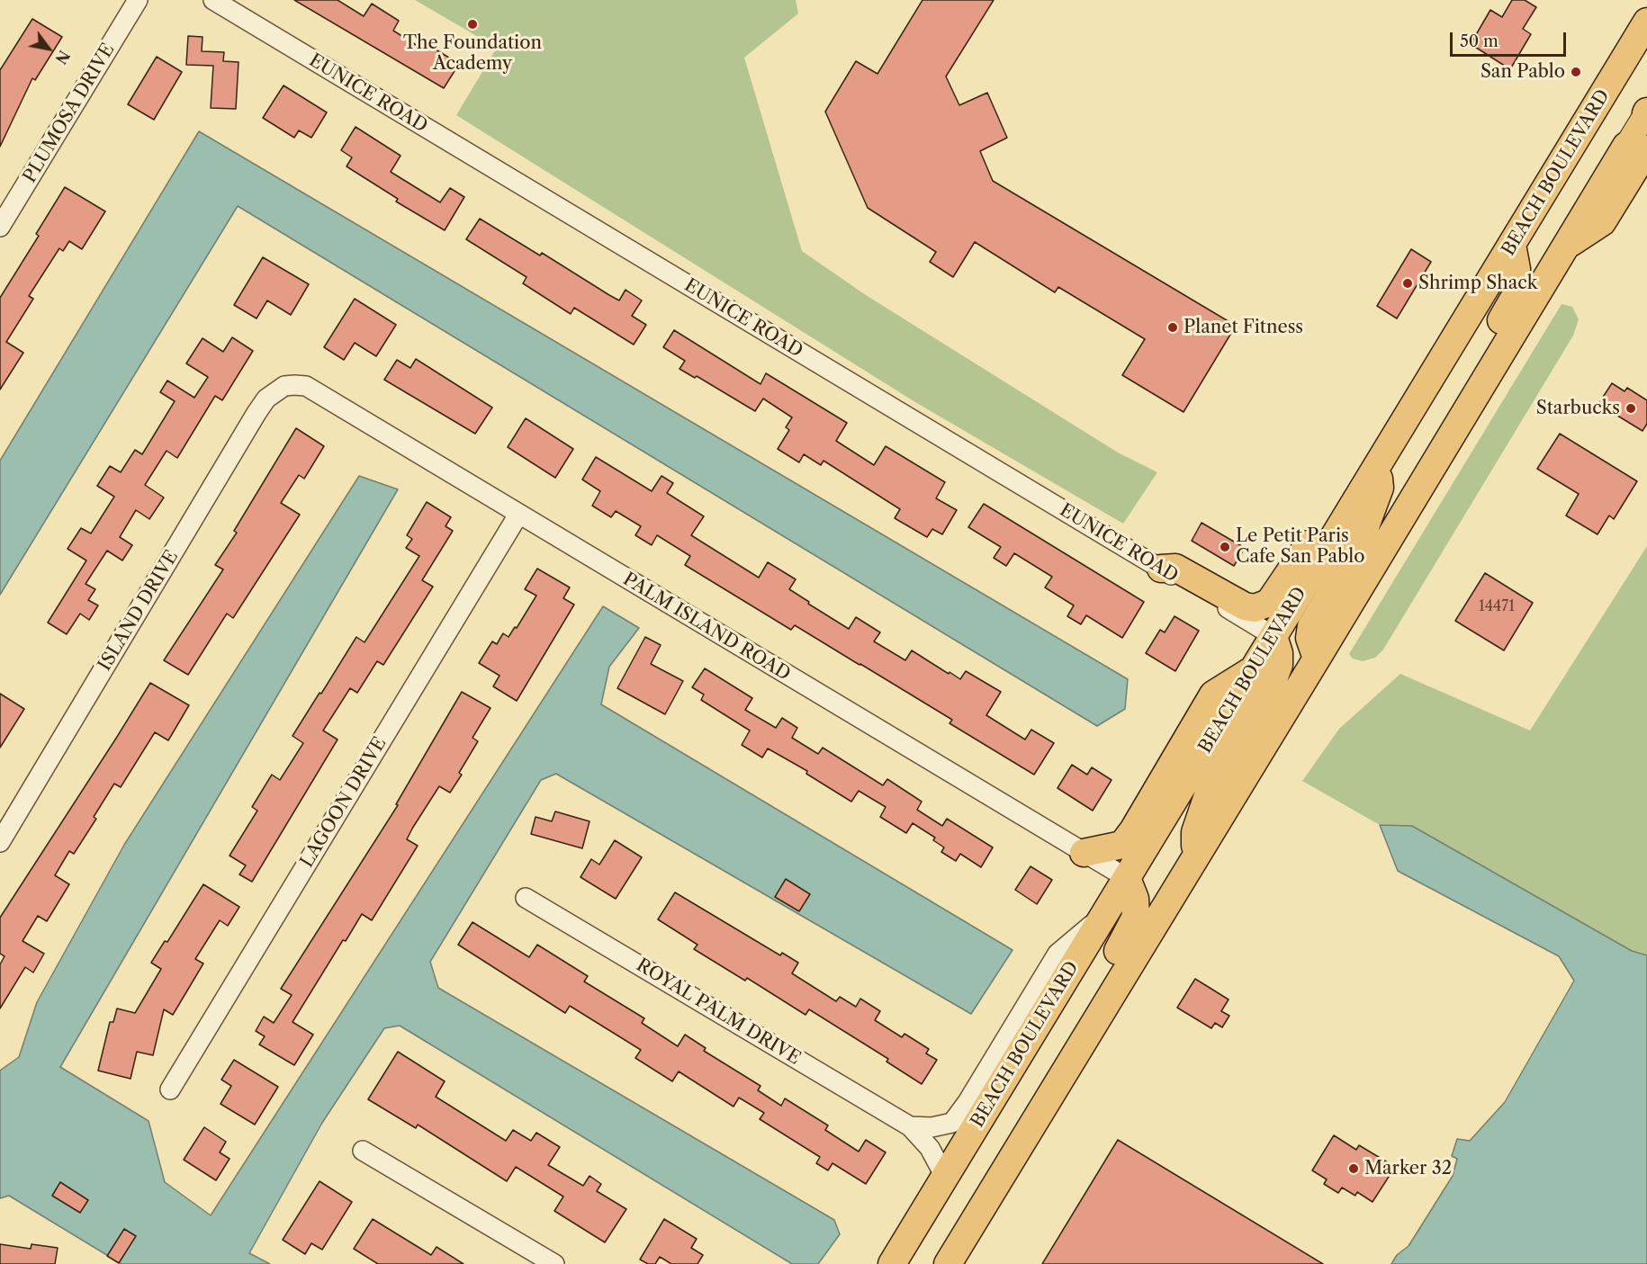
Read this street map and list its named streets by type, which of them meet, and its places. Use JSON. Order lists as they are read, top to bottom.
{
  "streets": {
    "highway": ["BEACH BOULEVARD"],
    "street": [
      "EUNICE ROAD",
      "PLUMOSA DRIVE",
      "ISLAND DRIVE",
      "PALM ISLAND ROAD",
      "LAGOON DRIVE",
      "ROYAL PALM DRIVE"
    ]
  },
  "crossings": [
    ["EUNICE ROAD", "BEACH BOULEVARD"],
    ["BEACH BOULEVARD", "PALM ISLAND ROAD"],
    ["BEACH BOULEVARD", "ROYAL PALM DRIVE"],
    ["ISLAND DRIVE", "PALM ISLAND ROAD"],
    ["PALM ISLAND ROAD", "LAGOON DRIVE"]
  ],
  "places": [
    "The Foundation Academy",
    "San Pablo",
    "Shrimp Shack",
    "Planet Fitness",
    "Starbucks",
    "Le Petit Paris Cafe San Pablo",
    "Marker 32"
  ],
  "house_numbers": ["14471"],
  "scale_bar": "50 m",
  "north": "bottom right"
}
